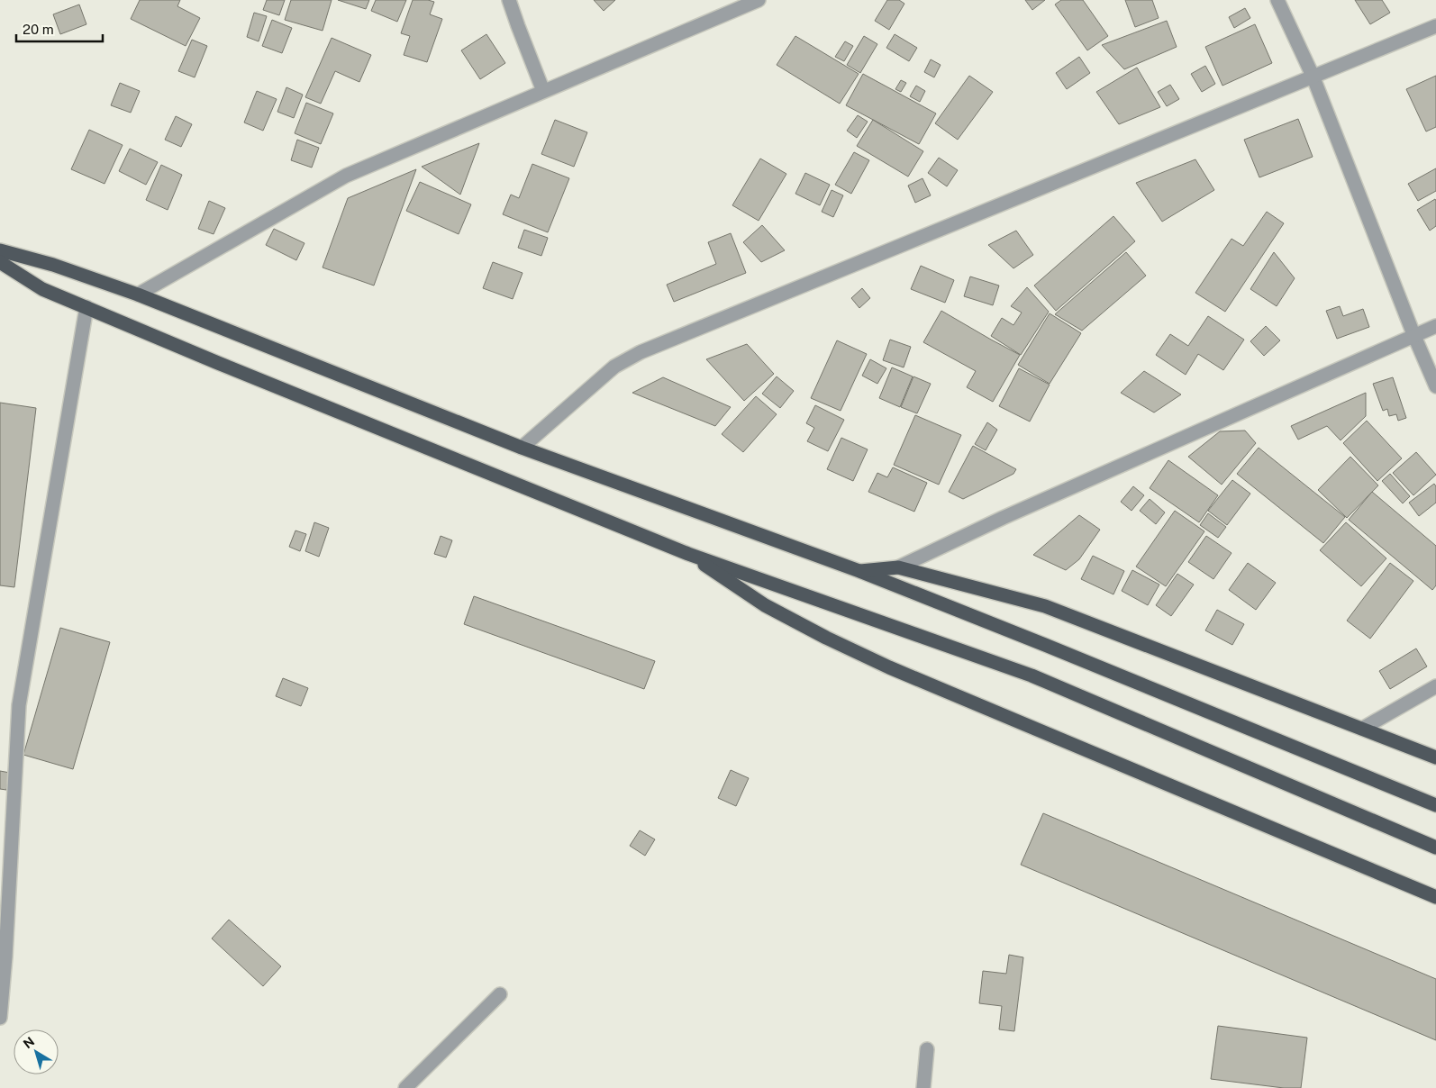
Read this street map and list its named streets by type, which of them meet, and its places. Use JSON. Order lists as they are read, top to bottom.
{
  "scale_bar": "20 m",
  "north": "top left"
}
